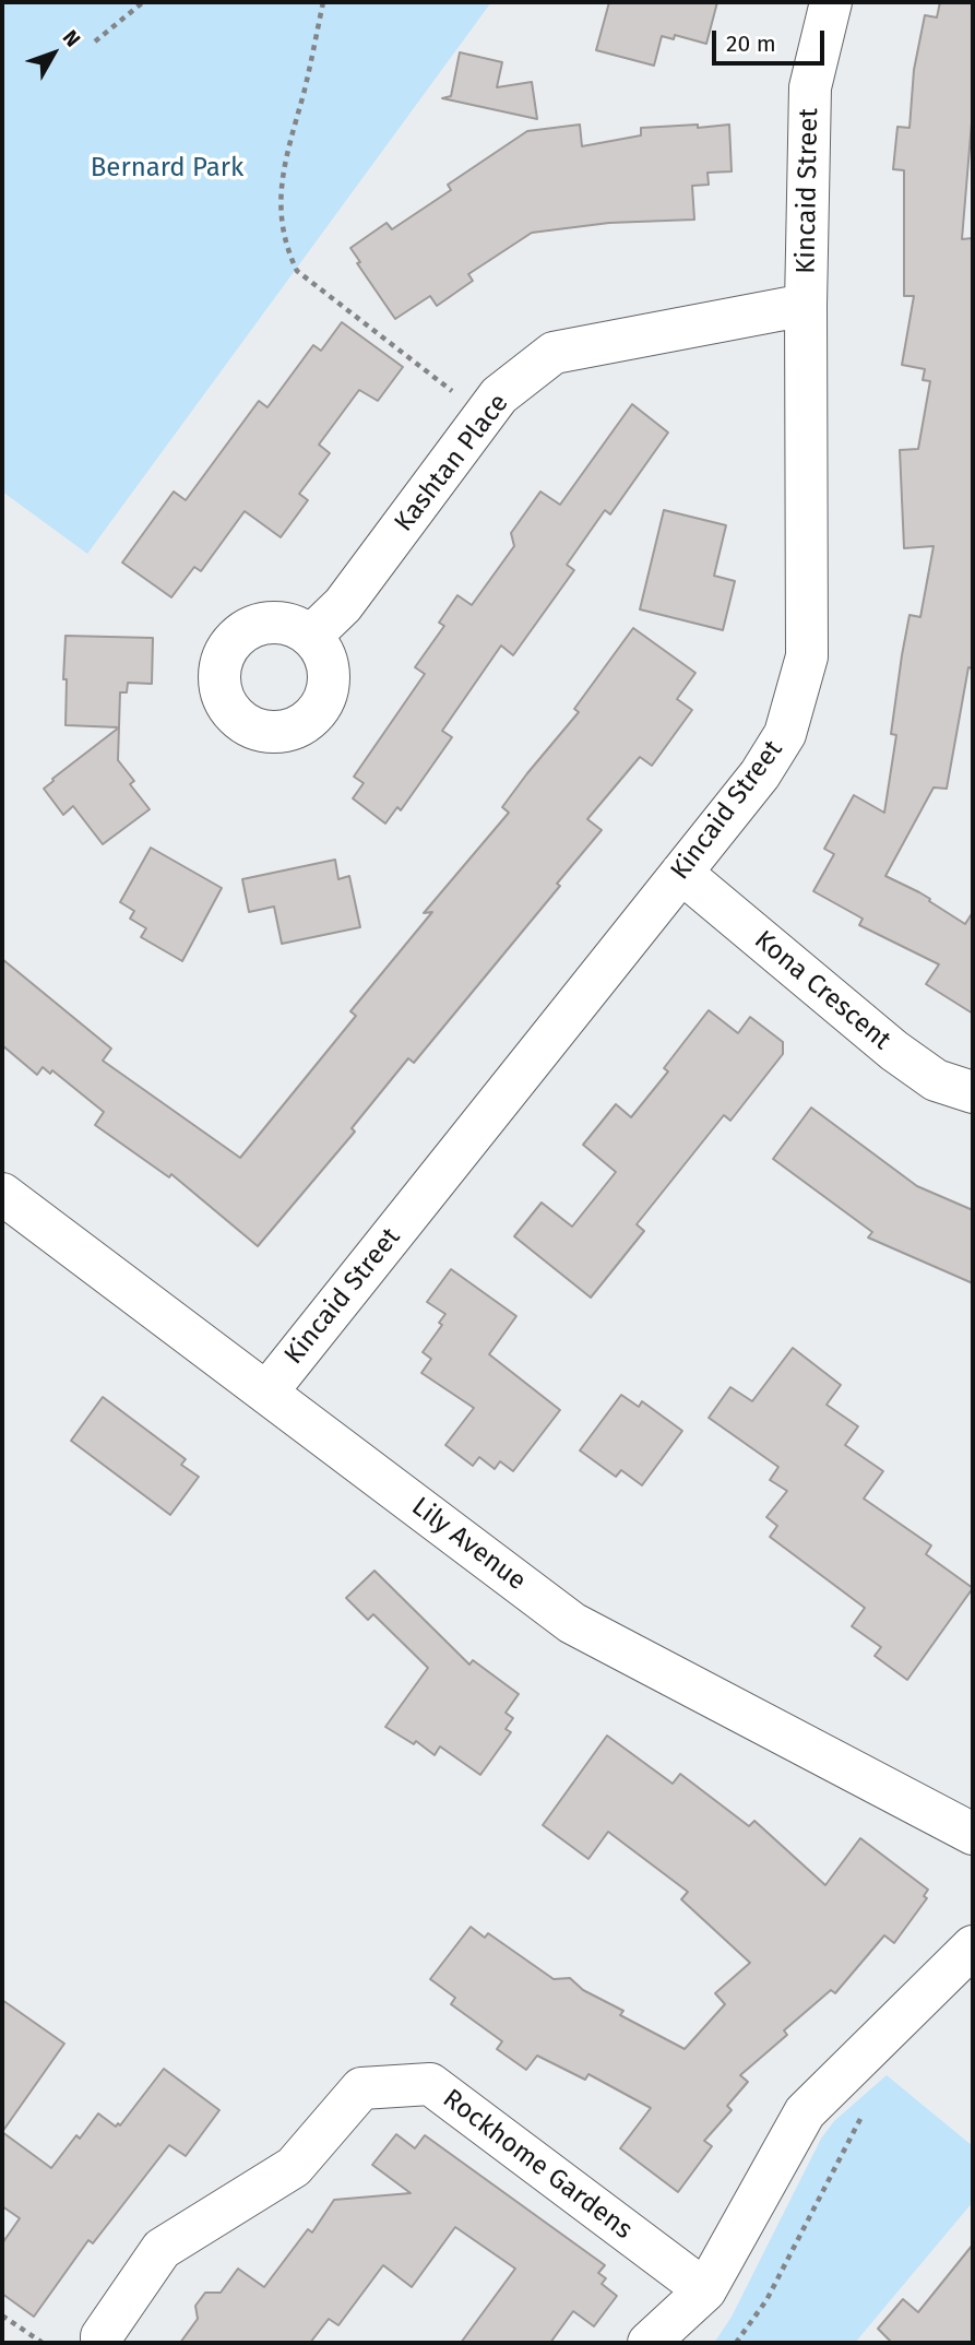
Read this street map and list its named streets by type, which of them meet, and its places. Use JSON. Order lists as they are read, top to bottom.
{
  "streets": {
    "street": [
      "Kincaid Street",
      "Kashtan Place",
      "Kona Crescent",
      "Lily Avenue",
      "Rockhome Gardens"
    ]
  },
  "crossings": [
    ["Kincaid Street", "Kashtan Place"],
    ["Kincaid Street", "Kona Crescent"],
    ["Kincaid Street", "Lily Avenue"]
  ],
  "parks": ["Bernard Park"],
  "scale_bar": "20 m",
  "north": "top right"
}
